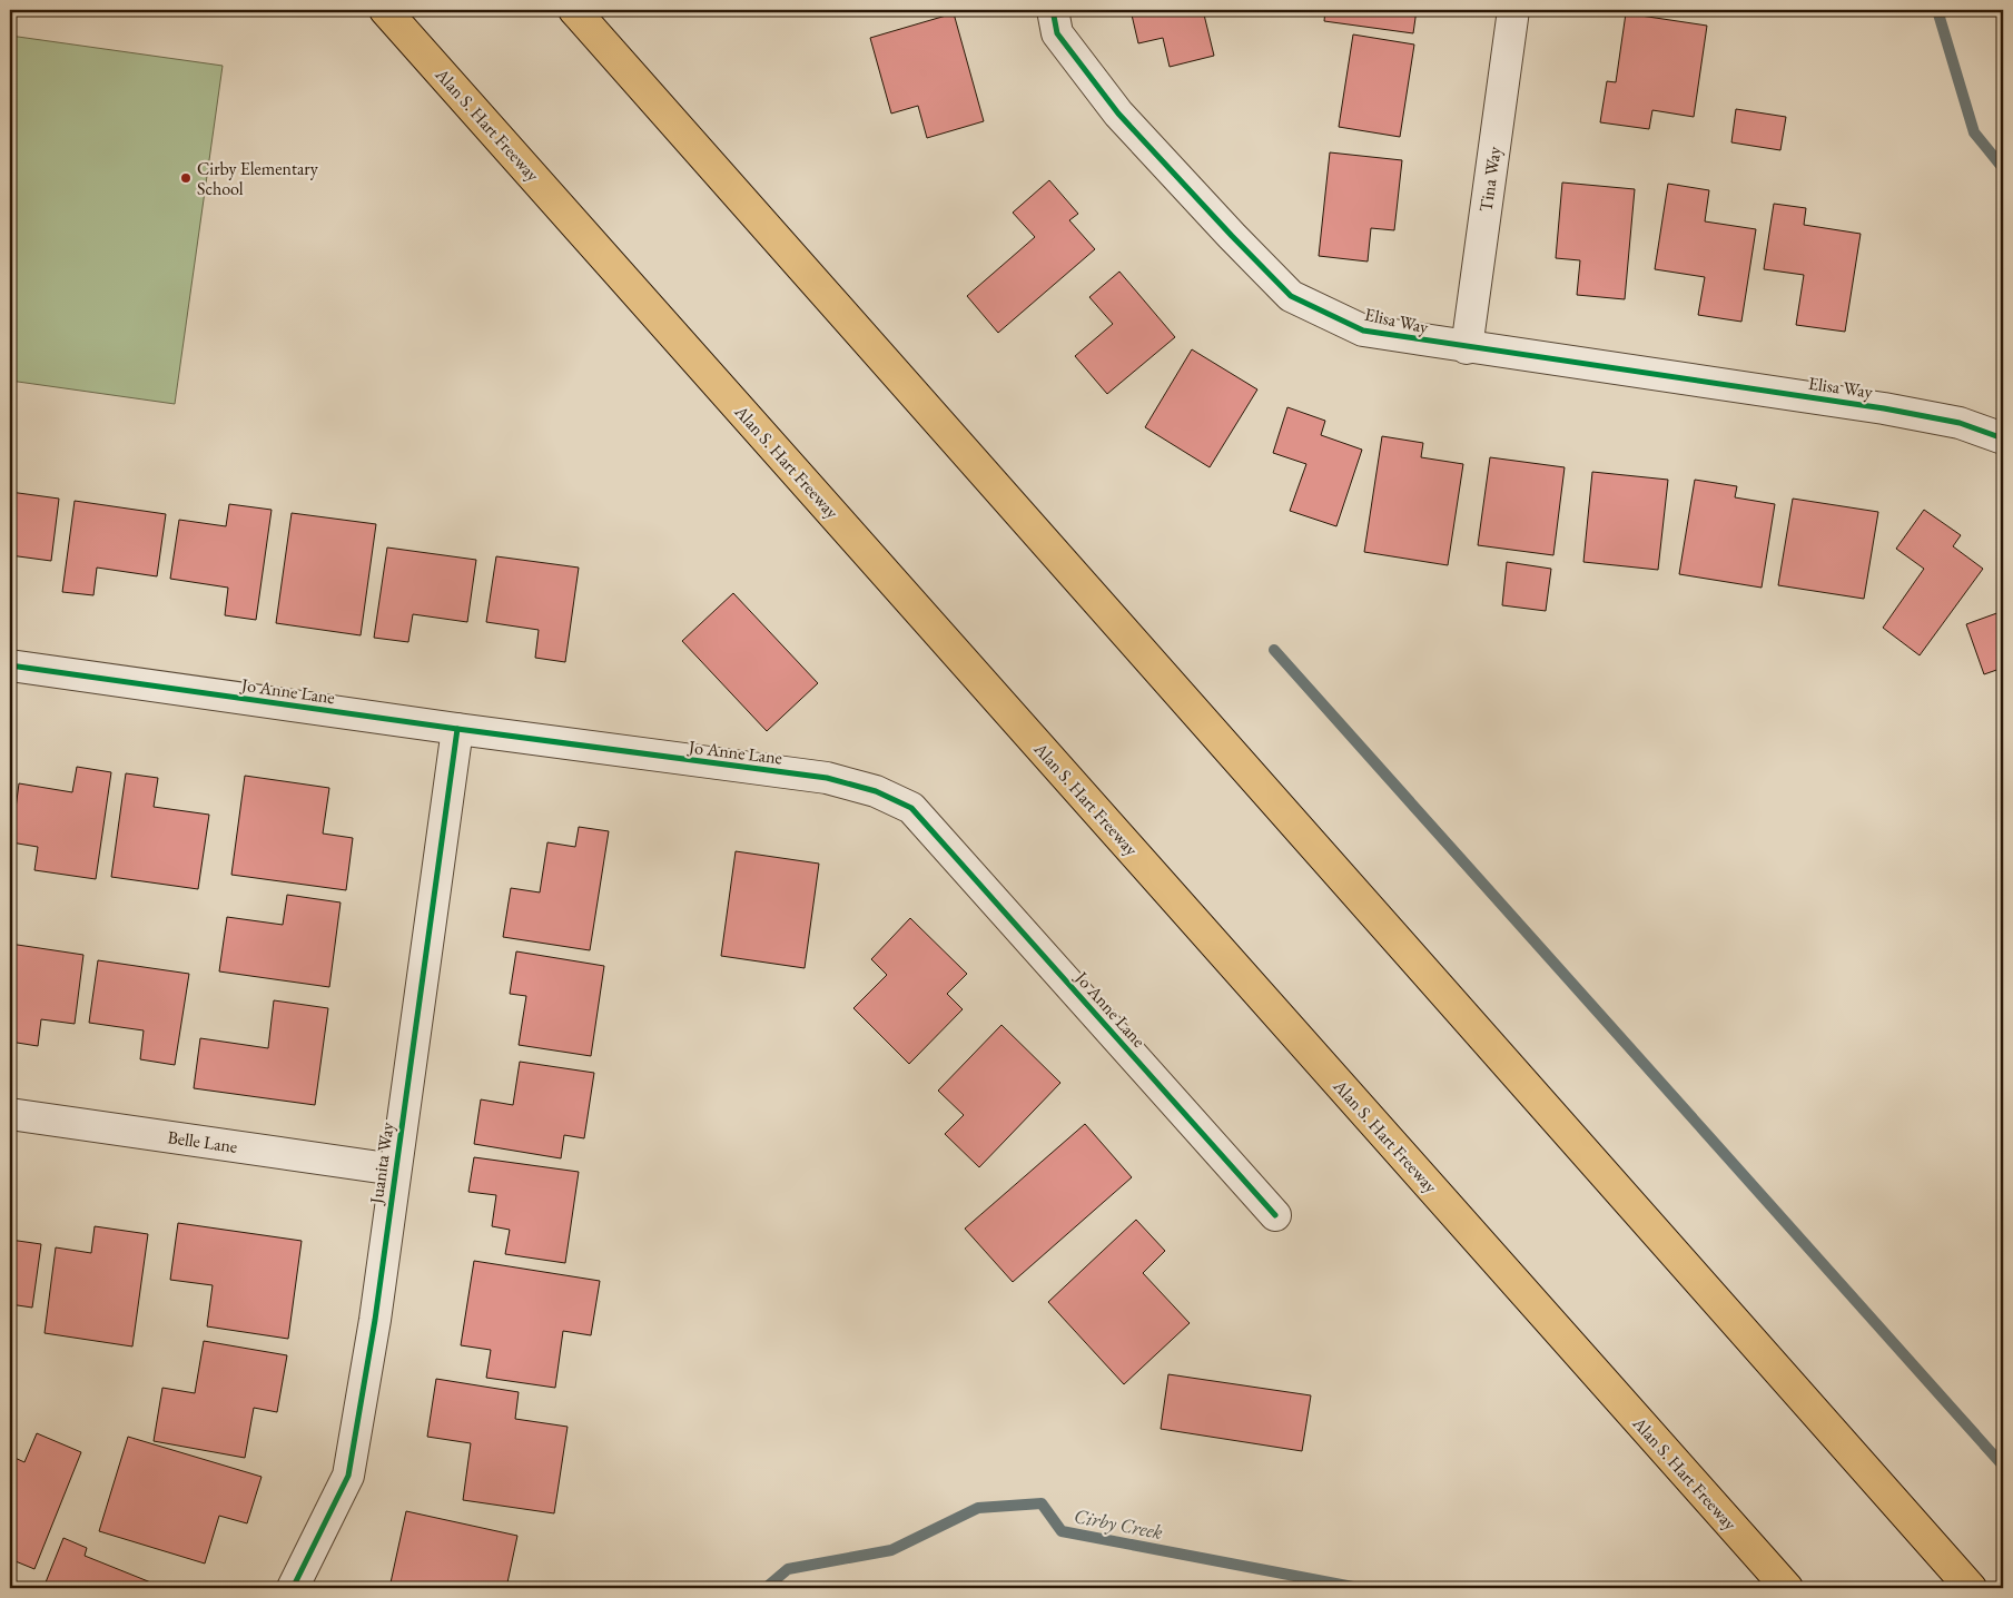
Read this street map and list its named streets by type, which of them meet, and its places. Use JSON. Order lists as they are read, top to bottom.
{
  "streets": {
    "highway": ["Alan S. Hart Freeway"],
    "street": [
      "Tina Way",
      "Elisa Way",
      "Jo Anne Lane",
      "Belle Lane",
      "Juanita Way"
    ]
  },
  "crossings": [
    ["Tina Way", "Elisa Way"],
    ["Jo Anne Lane", "Juanita Way"],
    ["Belle Lane", "Juanita Way"]
  ],
  "water": ["Cirby Creek"],
  "places": ["Cirby Elementary School"]
}
